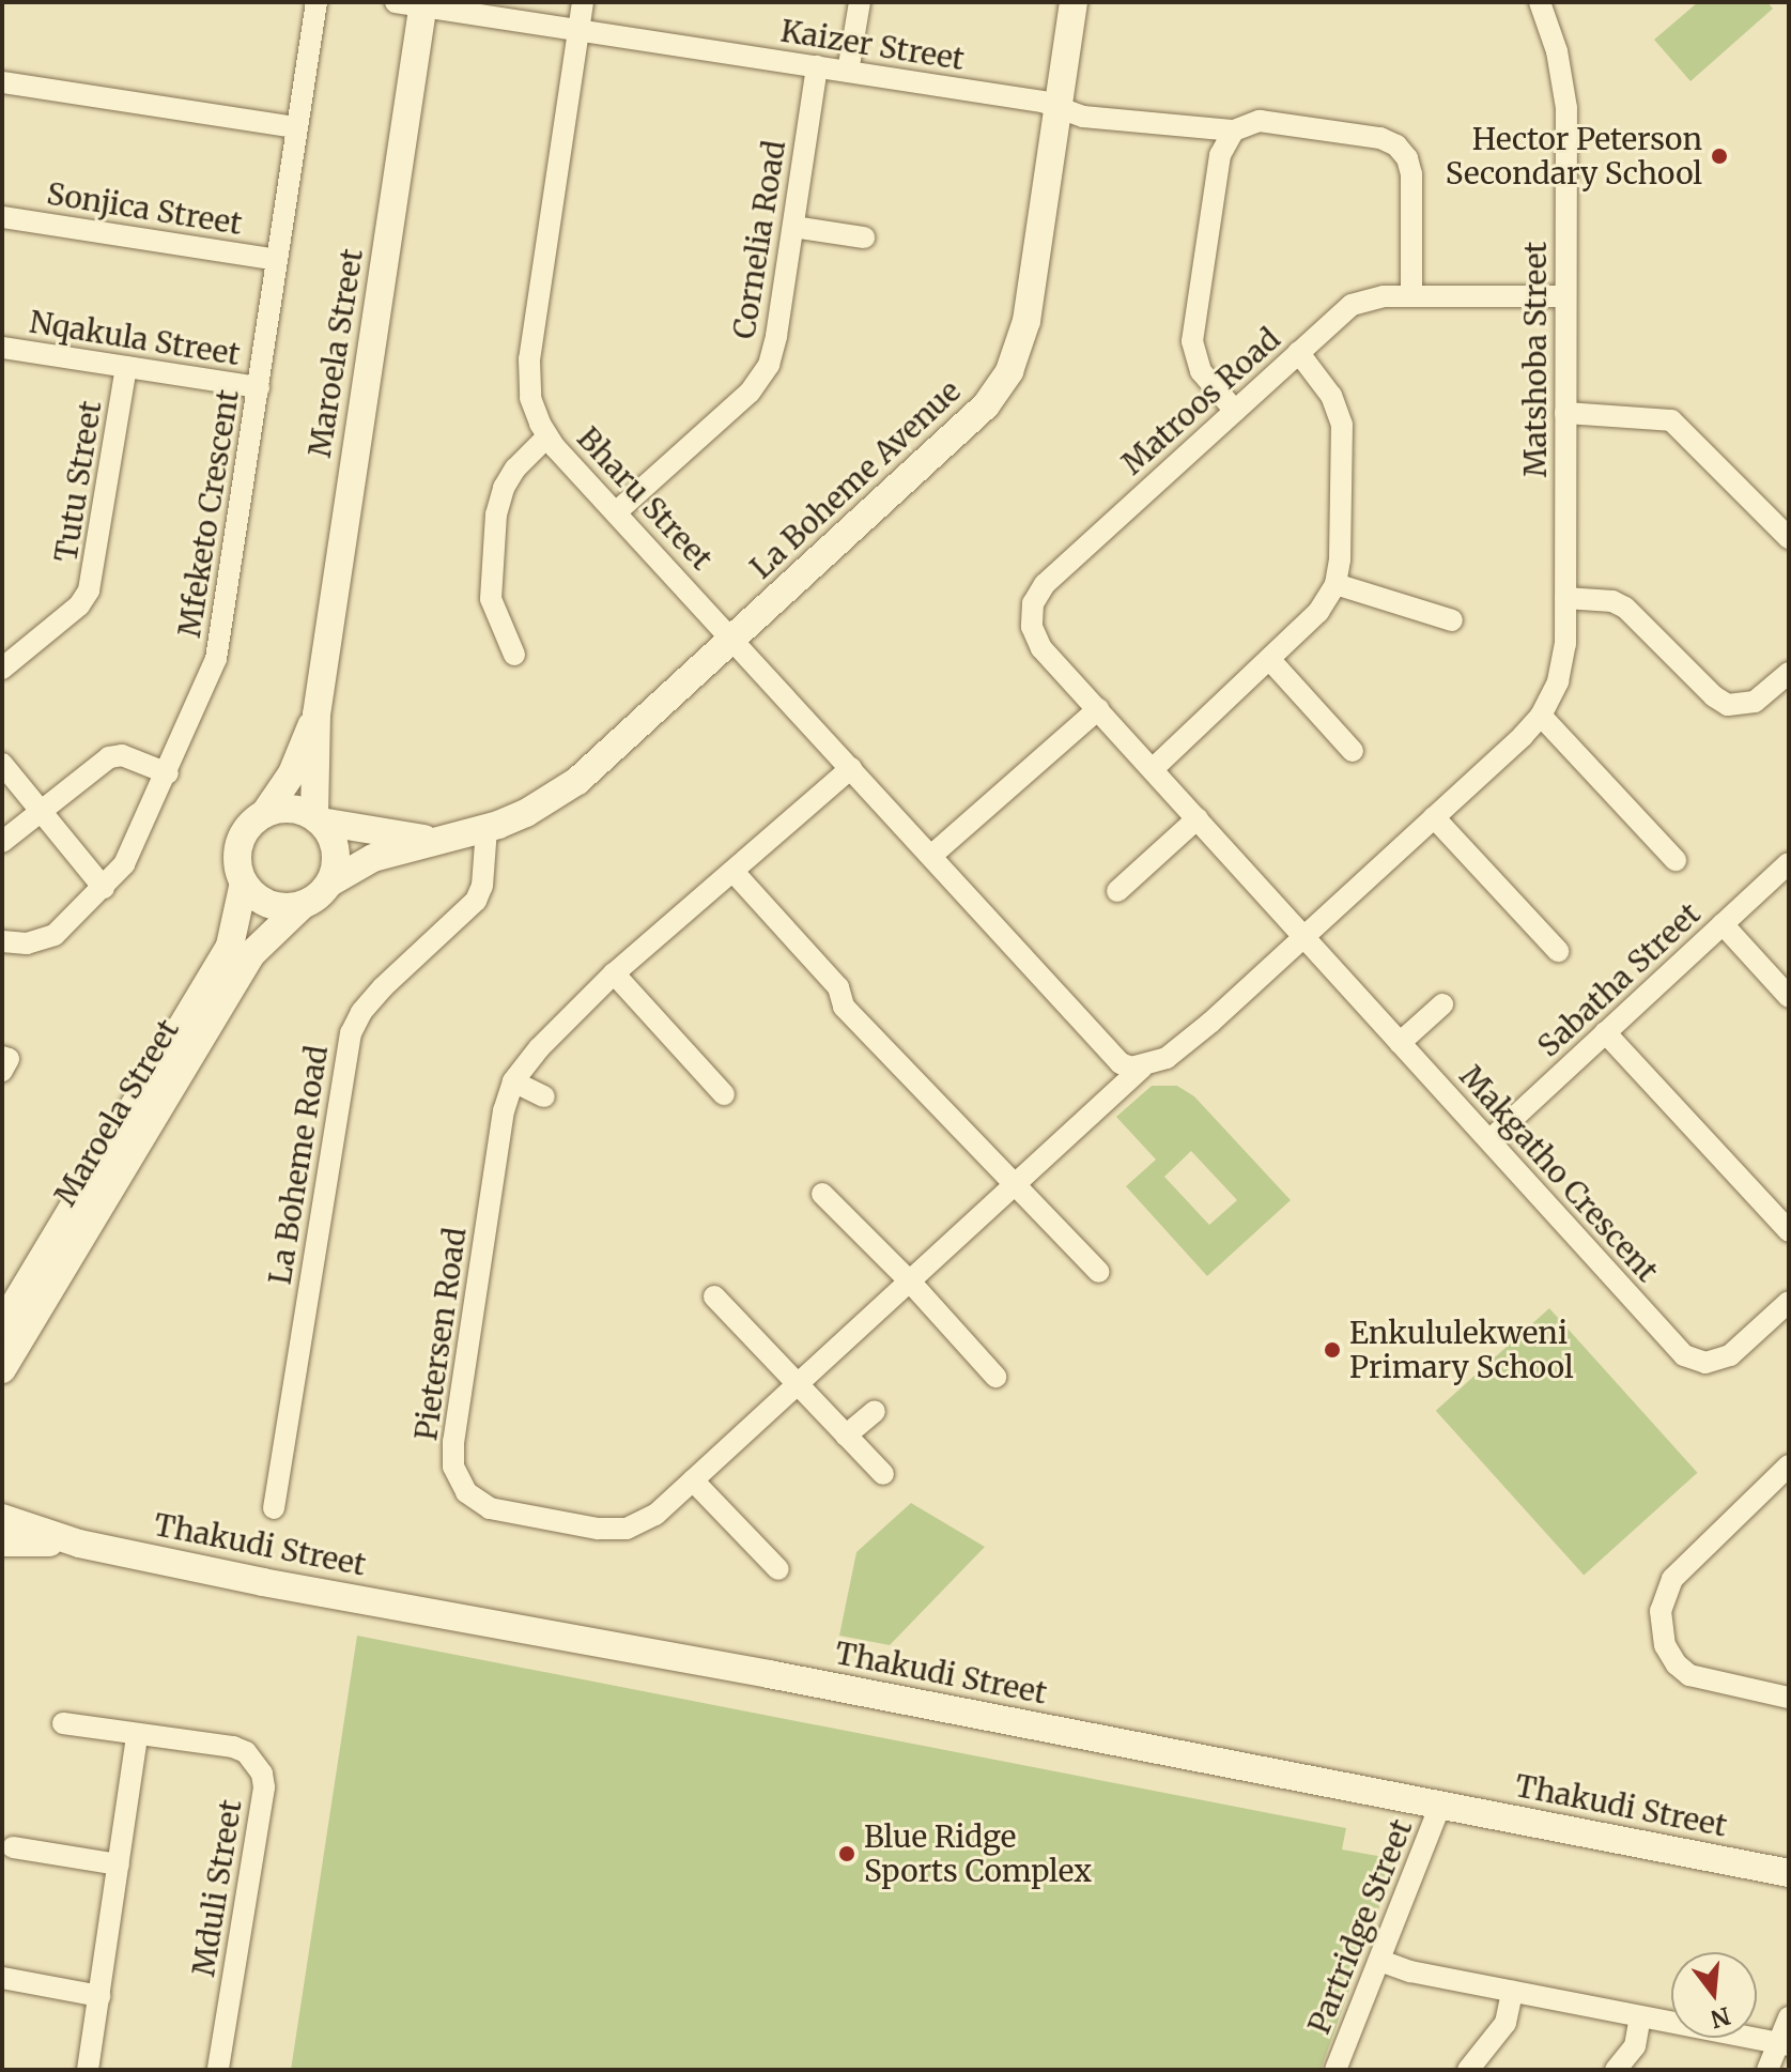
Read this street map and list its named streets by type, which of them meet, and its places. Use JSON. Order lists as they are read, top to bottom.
{
  "streets": {
    "street": [
      "Kaizer Street",
      "Sonjica Street",
      "Cornelia Road",
      "Nqakula Street",
      "Maroela Street",
      "Matshoba Street",
      "Matroos Road",
      "La Boheme Avenue",
      "Tutu Street",
      "Bharu Street",
      "Mfeketo Crescent",
      "Sabatha Street",
      "La Boheme Road",
      "Makgatho Crescent",
      "Pietersen Road",
      "Thakudi Street",
      "Mduli Street",
      "Partridge Street"
    ]
  },
  "crossings": [
    ["Kaizer Street", "Cornelia Road"],
    ["Kaizer Street", "Maroela Street"],
    ["Kaizer Street", "Matroos Road"],
    ["Kaizer Street", "La Boheme Avenue"],
    ["Kaizer Street", "Bharu Street"],
    ["Sonjica Street", "Mfeketo Crescent"],
    ["Cornelia Road", "Bharu Street"],
    ["Nqakula Street", "Tutu Street"],
    ["Nqakula Street", "Mfeketo Crescent"],
    ["Maroela Street", "La Boheme Avenue"],
    ["Matshoba Street", "Matroos Road"],
    ["Matshoba Street", "Bharu Street"],
    ["Matshoba Street", "Makgatho Crescent"],
    ["Matshoba Street", "Pietersen Road"],
    ["Matroos Road", "Makgatho Crescent"],
    ["La Boheme Avenue", "Bharu Street"],
    ["La Boheme Avenue", "La Boheme Road"],
    ["Bharu Street", "Pietersen Road"],
    ["Sabatha Street", "Makgatho Crescent"],
    ["Thakudi Street", "Partridge Street"]
  ],
  "places": ["Hector Peterson Secondary School", "Enkululekweni Primary School", "Blue Ridge Sports Complex"],
  "north": "bottom"
}
